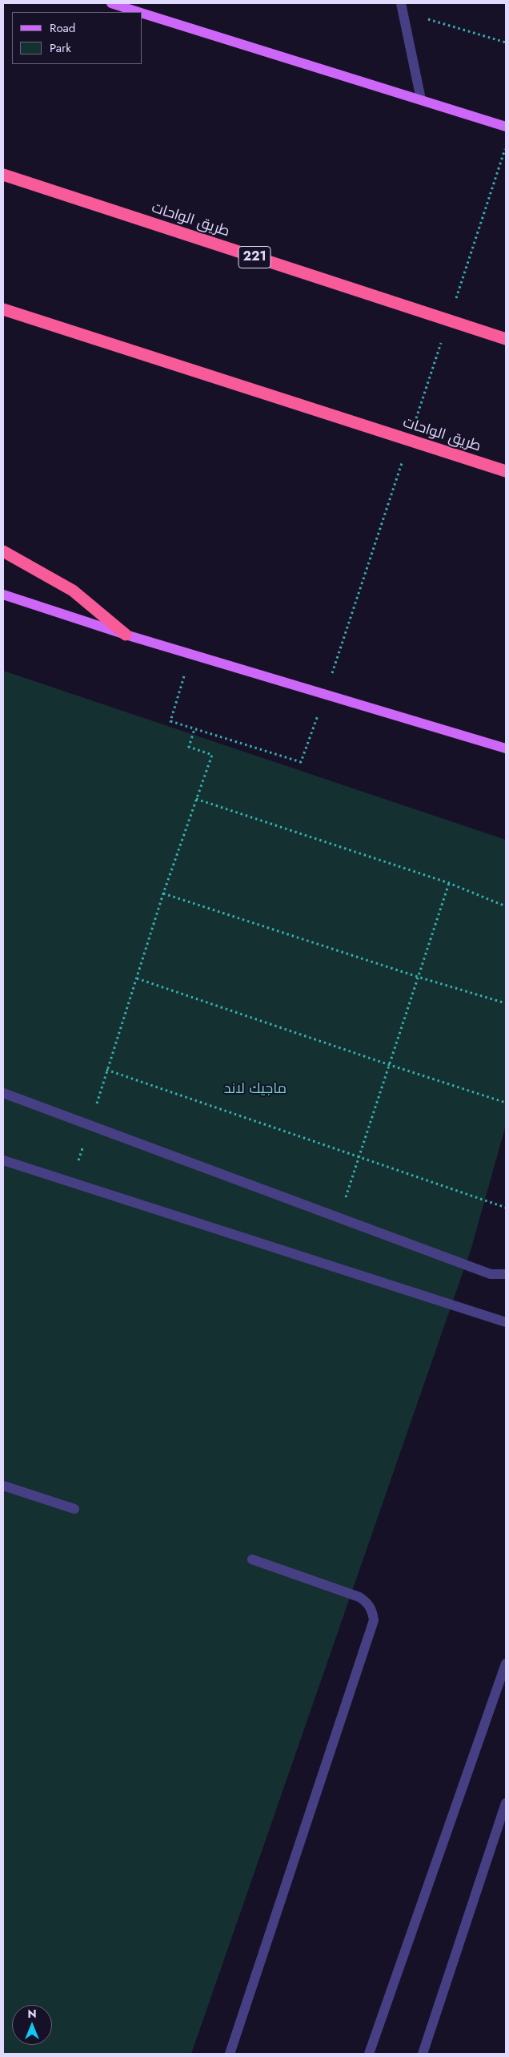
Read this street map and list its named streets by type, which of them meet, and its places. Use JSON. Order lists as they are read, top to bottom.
{
  "streets": {
    "highway": ["طريق الواحات", "221"]
  },
  "parks": ["ماجيك لاند"],
  "legend": ["Road", "Park"],
  "north": "top"
}
